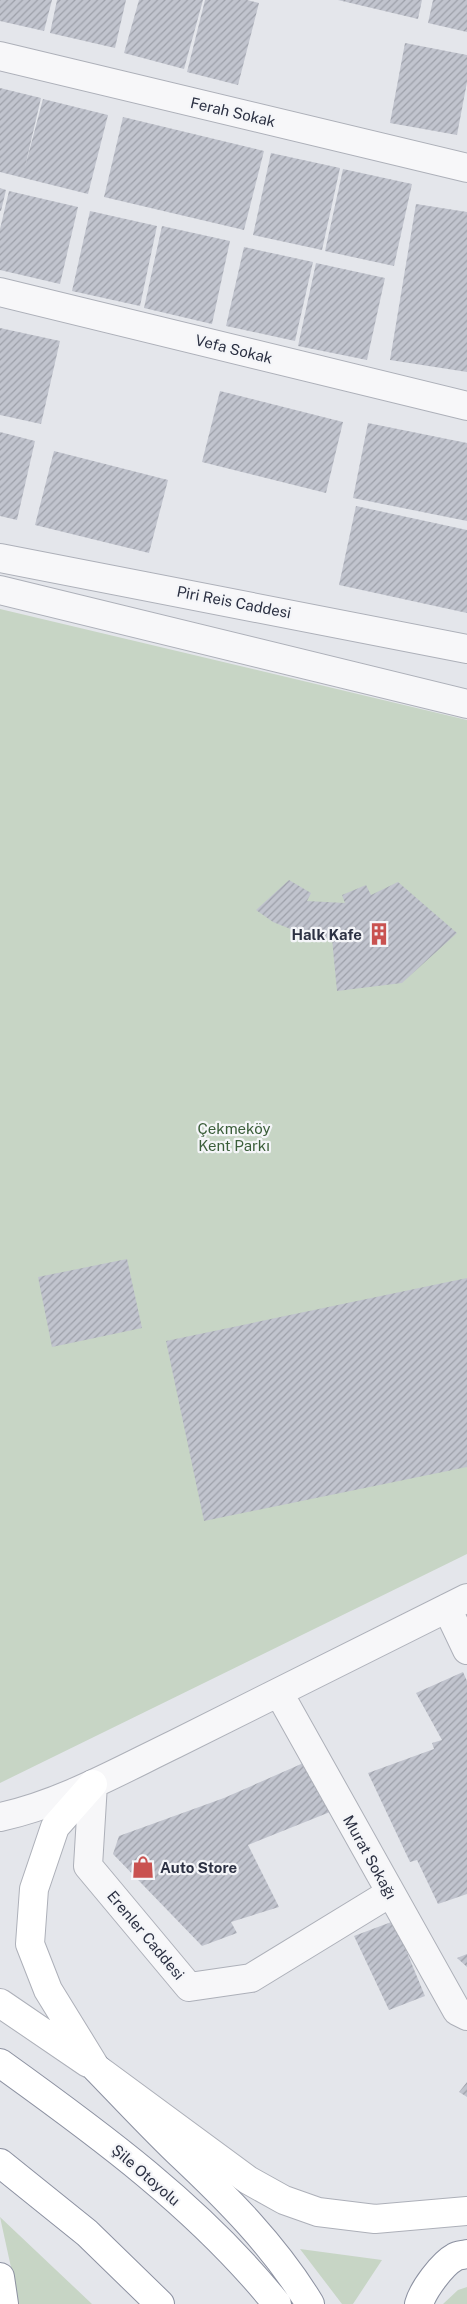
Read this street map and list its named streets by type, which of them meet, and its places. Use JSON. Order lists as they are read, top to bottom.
{
  "streets": {
    "main road": ["Şile Otoyolu"],
    "street": [
      "Ferah Sokak",
      "Vefa Sokak",
      "Piri Reis Caddesi",
      "Murat Sokağı",
      "Erenler Caddesi"
    ]
  },
  "crossings": [
    ["Murat Sokağı", "Erenler Caddesi"]
  ],
  "parks": ["Çekmeköy Kent Parkı"],
  "places": {
    "building": ["Halk Kafe"],
    "shop": ["Auto Store"]
  }
}
